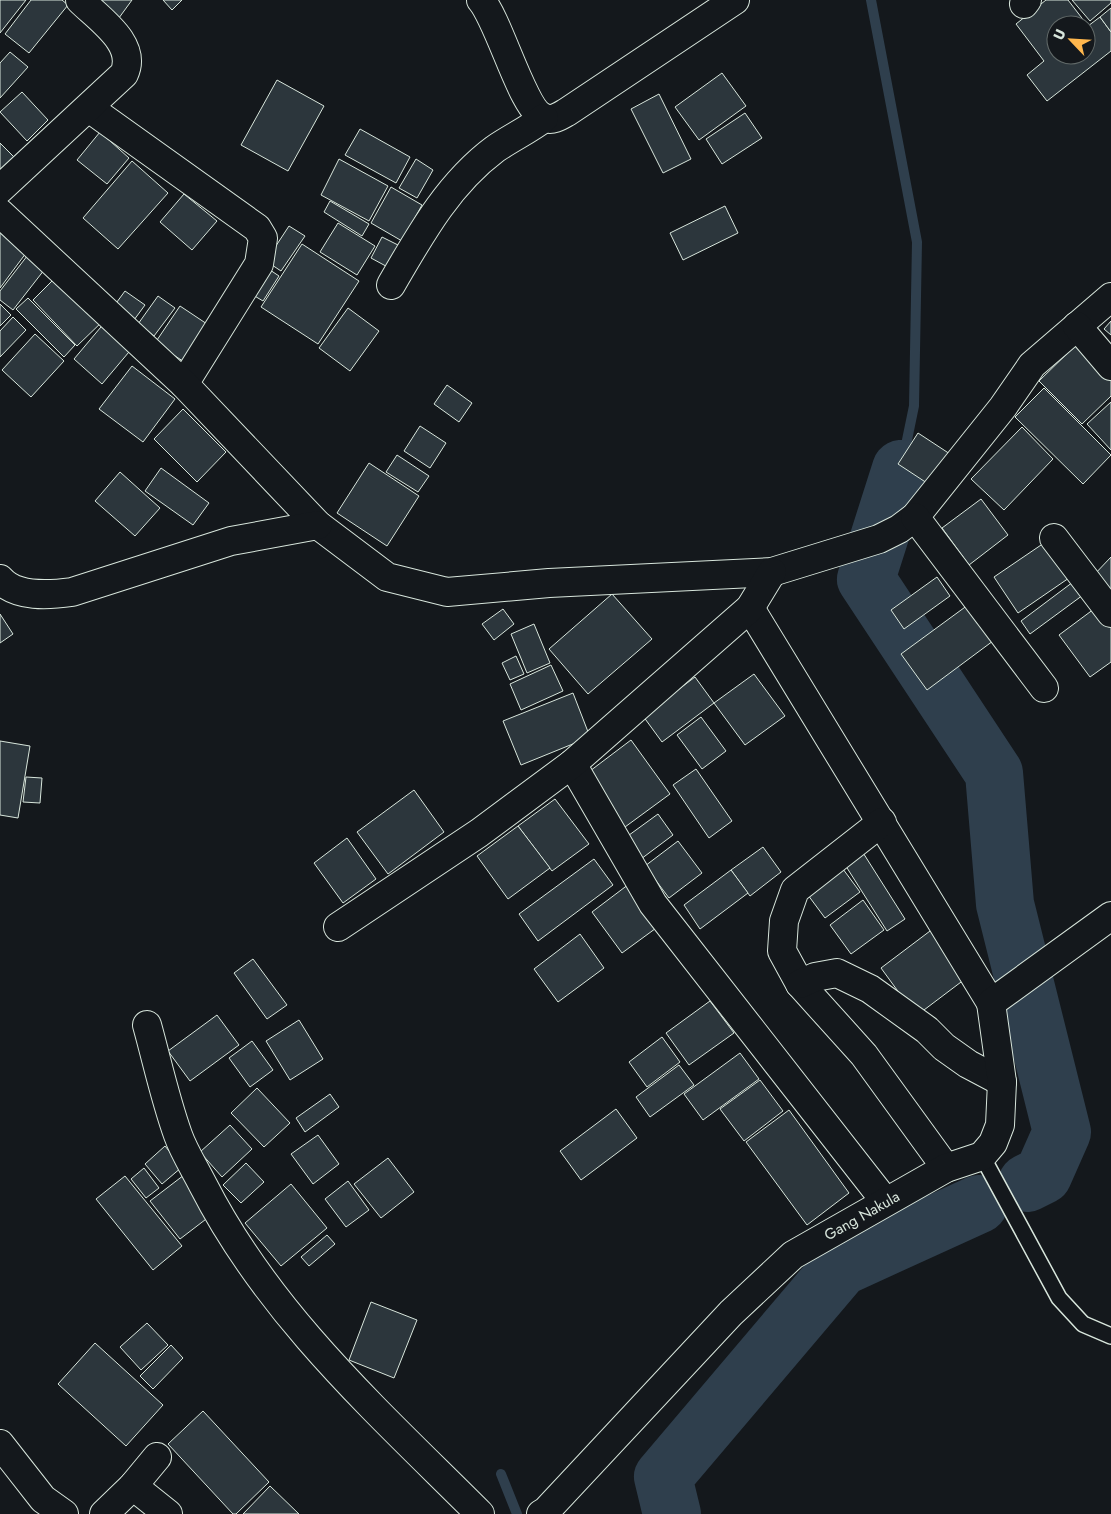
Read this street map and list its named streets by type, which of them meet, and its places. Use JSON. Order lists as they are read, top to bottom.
{
  "streets": {
    "street": ["Gang Nakula"]
  },
  "north": "top left"
}
